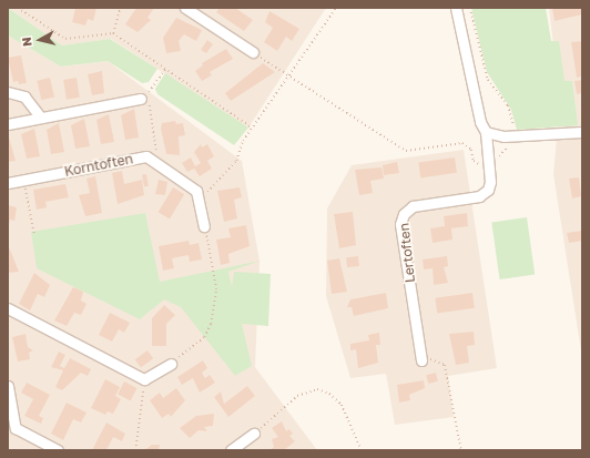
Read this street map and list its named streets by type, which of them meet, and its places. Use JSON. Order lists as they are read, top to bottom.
{
  "streets": {
    "street": ["Korntoften", "Lertoften"]
  },
  "north": "left"
}
